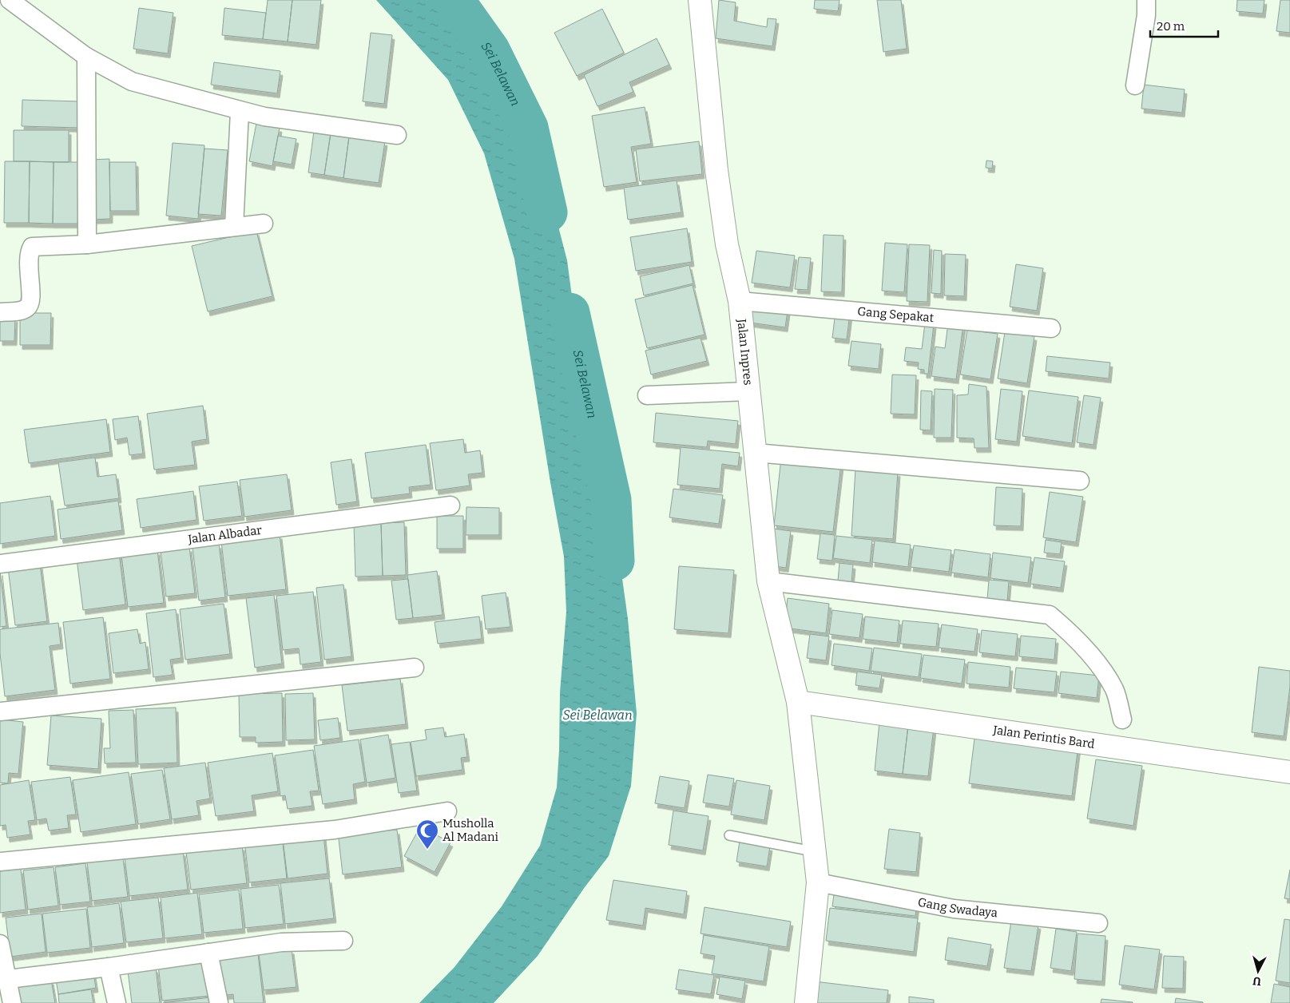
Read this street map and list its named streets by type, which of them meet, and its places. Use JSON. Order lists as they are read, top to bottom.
{
  "streets": {
    "street": [
      "Gang Sepakat",
      "Jalan Inpres",
      "Jalan Albadar",
      "Jalan Perintis Bard",
      "Gang Swadaya"
    ]
  },
  "crossings": [
    ["Gang Sepakat", "Jalan Inpres"],
    ["Jalan Inpres", "Jalan Perintis Bard"],
    ["Jalan Inpres", "Gang Swadaya"]
  ],
  "water": ["Sei Belawan"],
  "places": {
    "mosque": ["Musholla Al Madani"]
  },
  "scale_bar": "20 m",
  "north": "bottom"
}
